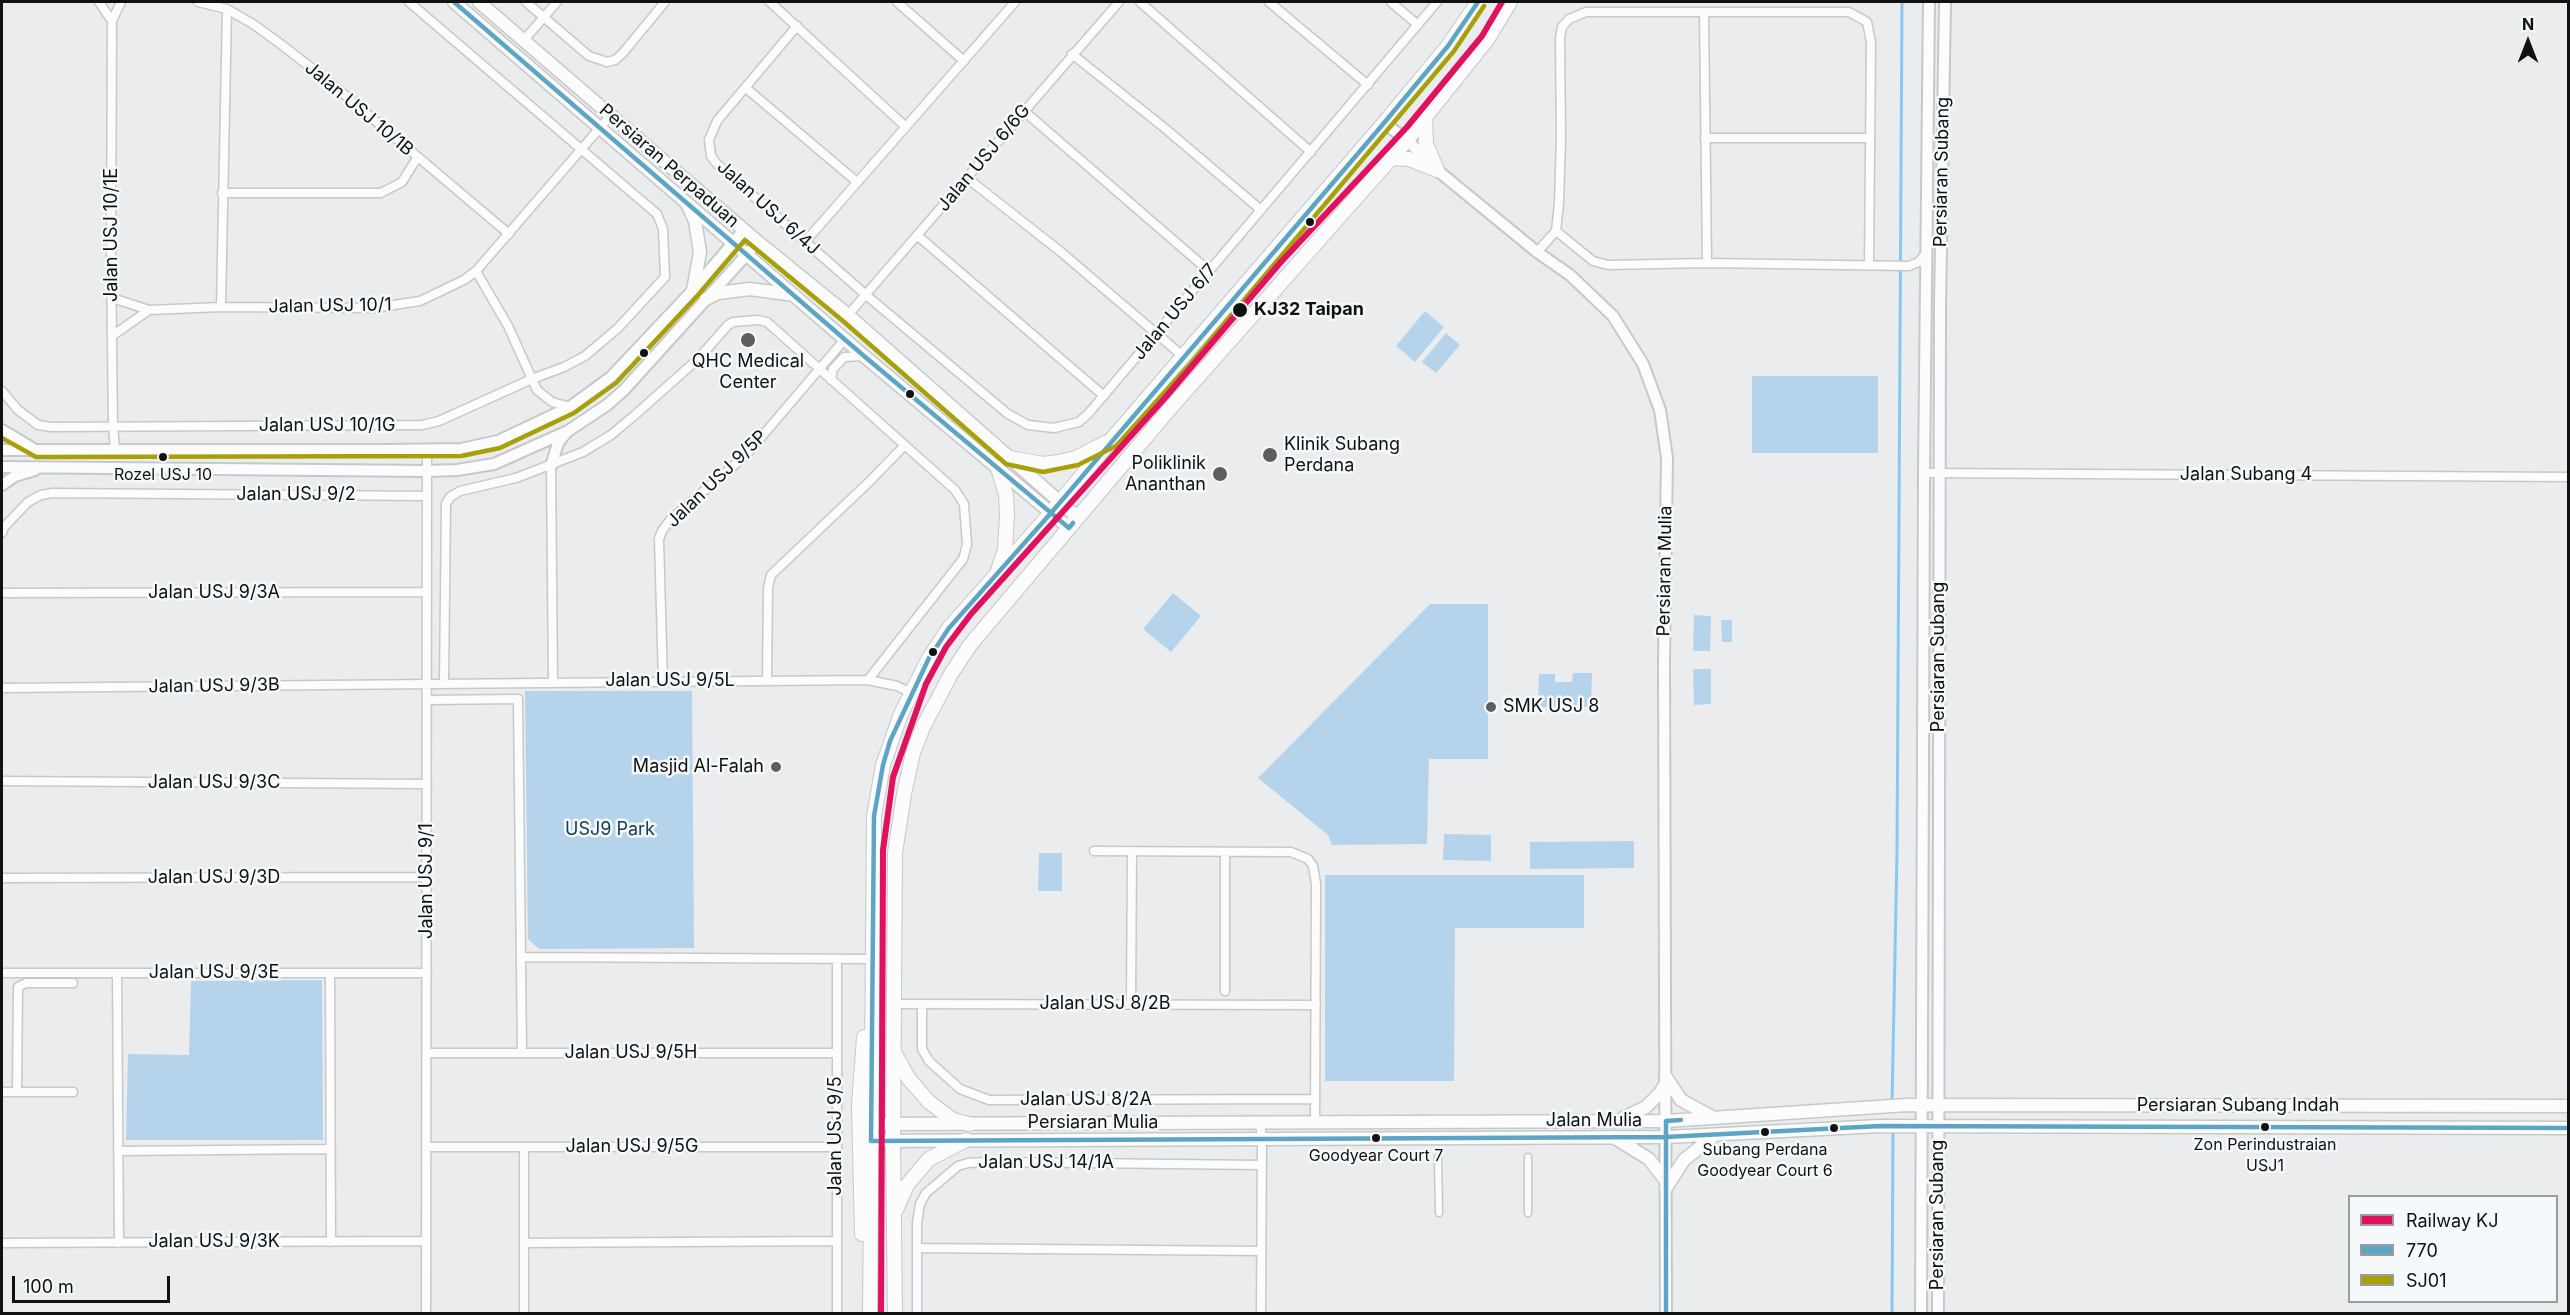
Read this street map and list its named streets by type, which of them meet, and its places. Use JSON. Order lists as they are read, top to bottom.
{
  "streets": {
    "main road": [
      "Persiaran Perpaduan",
      "Persiaran Mulia",
      "Persiaran Subang Indah",
      "Jalan Mulia"
    ],
    "street": [
      "Jalan USJ 10/1B",
      "Jalan USJ 6/6G",
      "Persiaran Subang",
      "Jalan USJ 6/4J",
      "Jalan USJ 10/1E",
      "Jalan USJ 10/1",
      "Jalan USJ 6/7",
      "Jalan USJ 10/1G",
      "Jalan Subang 4",
      "Jalan USJ 9/5P",
      "Jalan USJ 9/2",
      "Jalan USJ 9/3A",
      "Jalan USJ 9/5L",
      "Jalan USJ 9/3B",
      "Jalan USJ 9/3C",
      "Jalan USJ 9/3D",
      "Jalan USJ 9/1",
      "Jalan USJ 9/3E",
      "Jalan USJ 8/2B",
      "Jalan USJ 9/5H",
      "Jalan USJ 8/2A",
      "Jalan USJ 9/5",
      "Jalan USJ 9/5G",
      "Jalan USJ 14/1A",
      "Jalan USJ 9/3K"
    ]
  },
  "crossings": [
    ["Jalan USJ 10/1B", "Jalan USJ 10/1"],
    ["Jalan USJ 6/6G", "Persiaran Perpaduan"],
    ["Jalan USJ 6/6G", "Jalan USJ 6/4J"],
    ["Jalan USJ 6/6G", "Jalan USJ 6/7"],
    ["Persiaran Perpaduan", "Jalan USJ 10/1"],
    ["Persiaran Perpaduan", "Jalan USJ 9/5P"],
    ["Persiaran Subang", "Jalan Subang 4"],
    ["Persiaran Subang", "Persiaran Subang Indah"],
    ["Jalan USJ 6/4J", "Jalan USJ 6/7"],
    ["Jalan USJ 10/1E", "Jalan USJ 10/1"],
    ["Jalan USJ 10/1E", "Jalan USJ 10/1G"],
    ["Jalan USJ 10/1", "Jalan USJ 10/1G"],
    ["Jalan USJ 9/5P", "Jalan USJ 9/5L"],
    ["Jalan USJ 9/2", "Jalan USJ 9/1"],
    ["Persiaran Mulia", "Persiaran Subang Indah"],
    ["Persiaran Mulia", "Jalan Mulia"],
    ["Jalan USJ 9/3A", "Jalan USJ 9/1"],
    ["Jalan USJ 9/5L", "Jalan USJ 9/3B"],
    ["Jalan USJ 9/5L", "Jalan USJ 9/1"],
    ["Jalan USJ 9/3B", "Jalan USJ 9/1"],
    ["Jalan USJ 9/3C", "Jalan USJ 9/1"],
    ["Jalan USJ 9/3D", "Jalan USJ 9/1"],
    ["Jalan USJ 9/1", "Jalan USJ 9/3E"],
    ["Jalan USJ 9/1", "Jalan USJ 9/5H"],
    ["Jalan USJ 9/1", "Jalan USJ 9/5G"],
    ["Jalan USJ 9/1", "Jalan USJ 9/3K"],
    ["Jalan USJ 8/2B", "Jalan USJ 8/2A"],
    ["Jalan USJ 9/5H", "Jalan USJ 9/5"],
    ["Persiaran Subang Indah", "Jalan Mulia"],
    ["Jalan USJ 9/5", "Jalan USJ 9/5G"]
  ],
  "parks": ["USJ9 Park"],
  "places": [
    "KJ32 Taipan",
    "QHC Medical Center",
    "Klinik Subang Perdana",
    "Rozel USJ 10",
    "Poliklinik Ananthan",
    "SMK USJ 8",
    "Masjid Al-Falah",
    "Zon Perindustraian USJ1",
    "Subang Perdana Goodyear Court 6",
    "Goodyear Court 7"
  ],
  "lines": ["rail line KJ", "transit line 770", "transit line SJ01"],
  "legend": ["Railway KJ", "770", "SJ01"],
  "scale_bar": "100 m",
  "north": "top"
}
